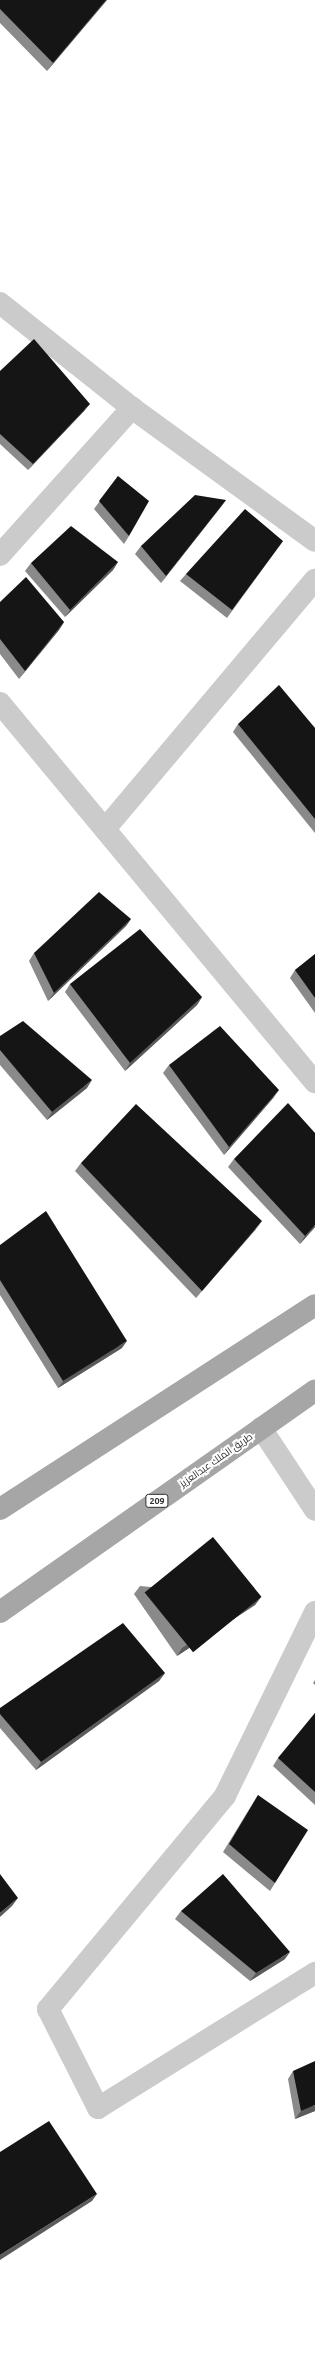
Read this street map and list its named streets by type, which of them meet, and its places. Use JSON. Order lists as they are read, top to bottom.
{
  "streets": {
    "main road": ["طريق الملك عبدالعزيز", "209"]
  }
}
